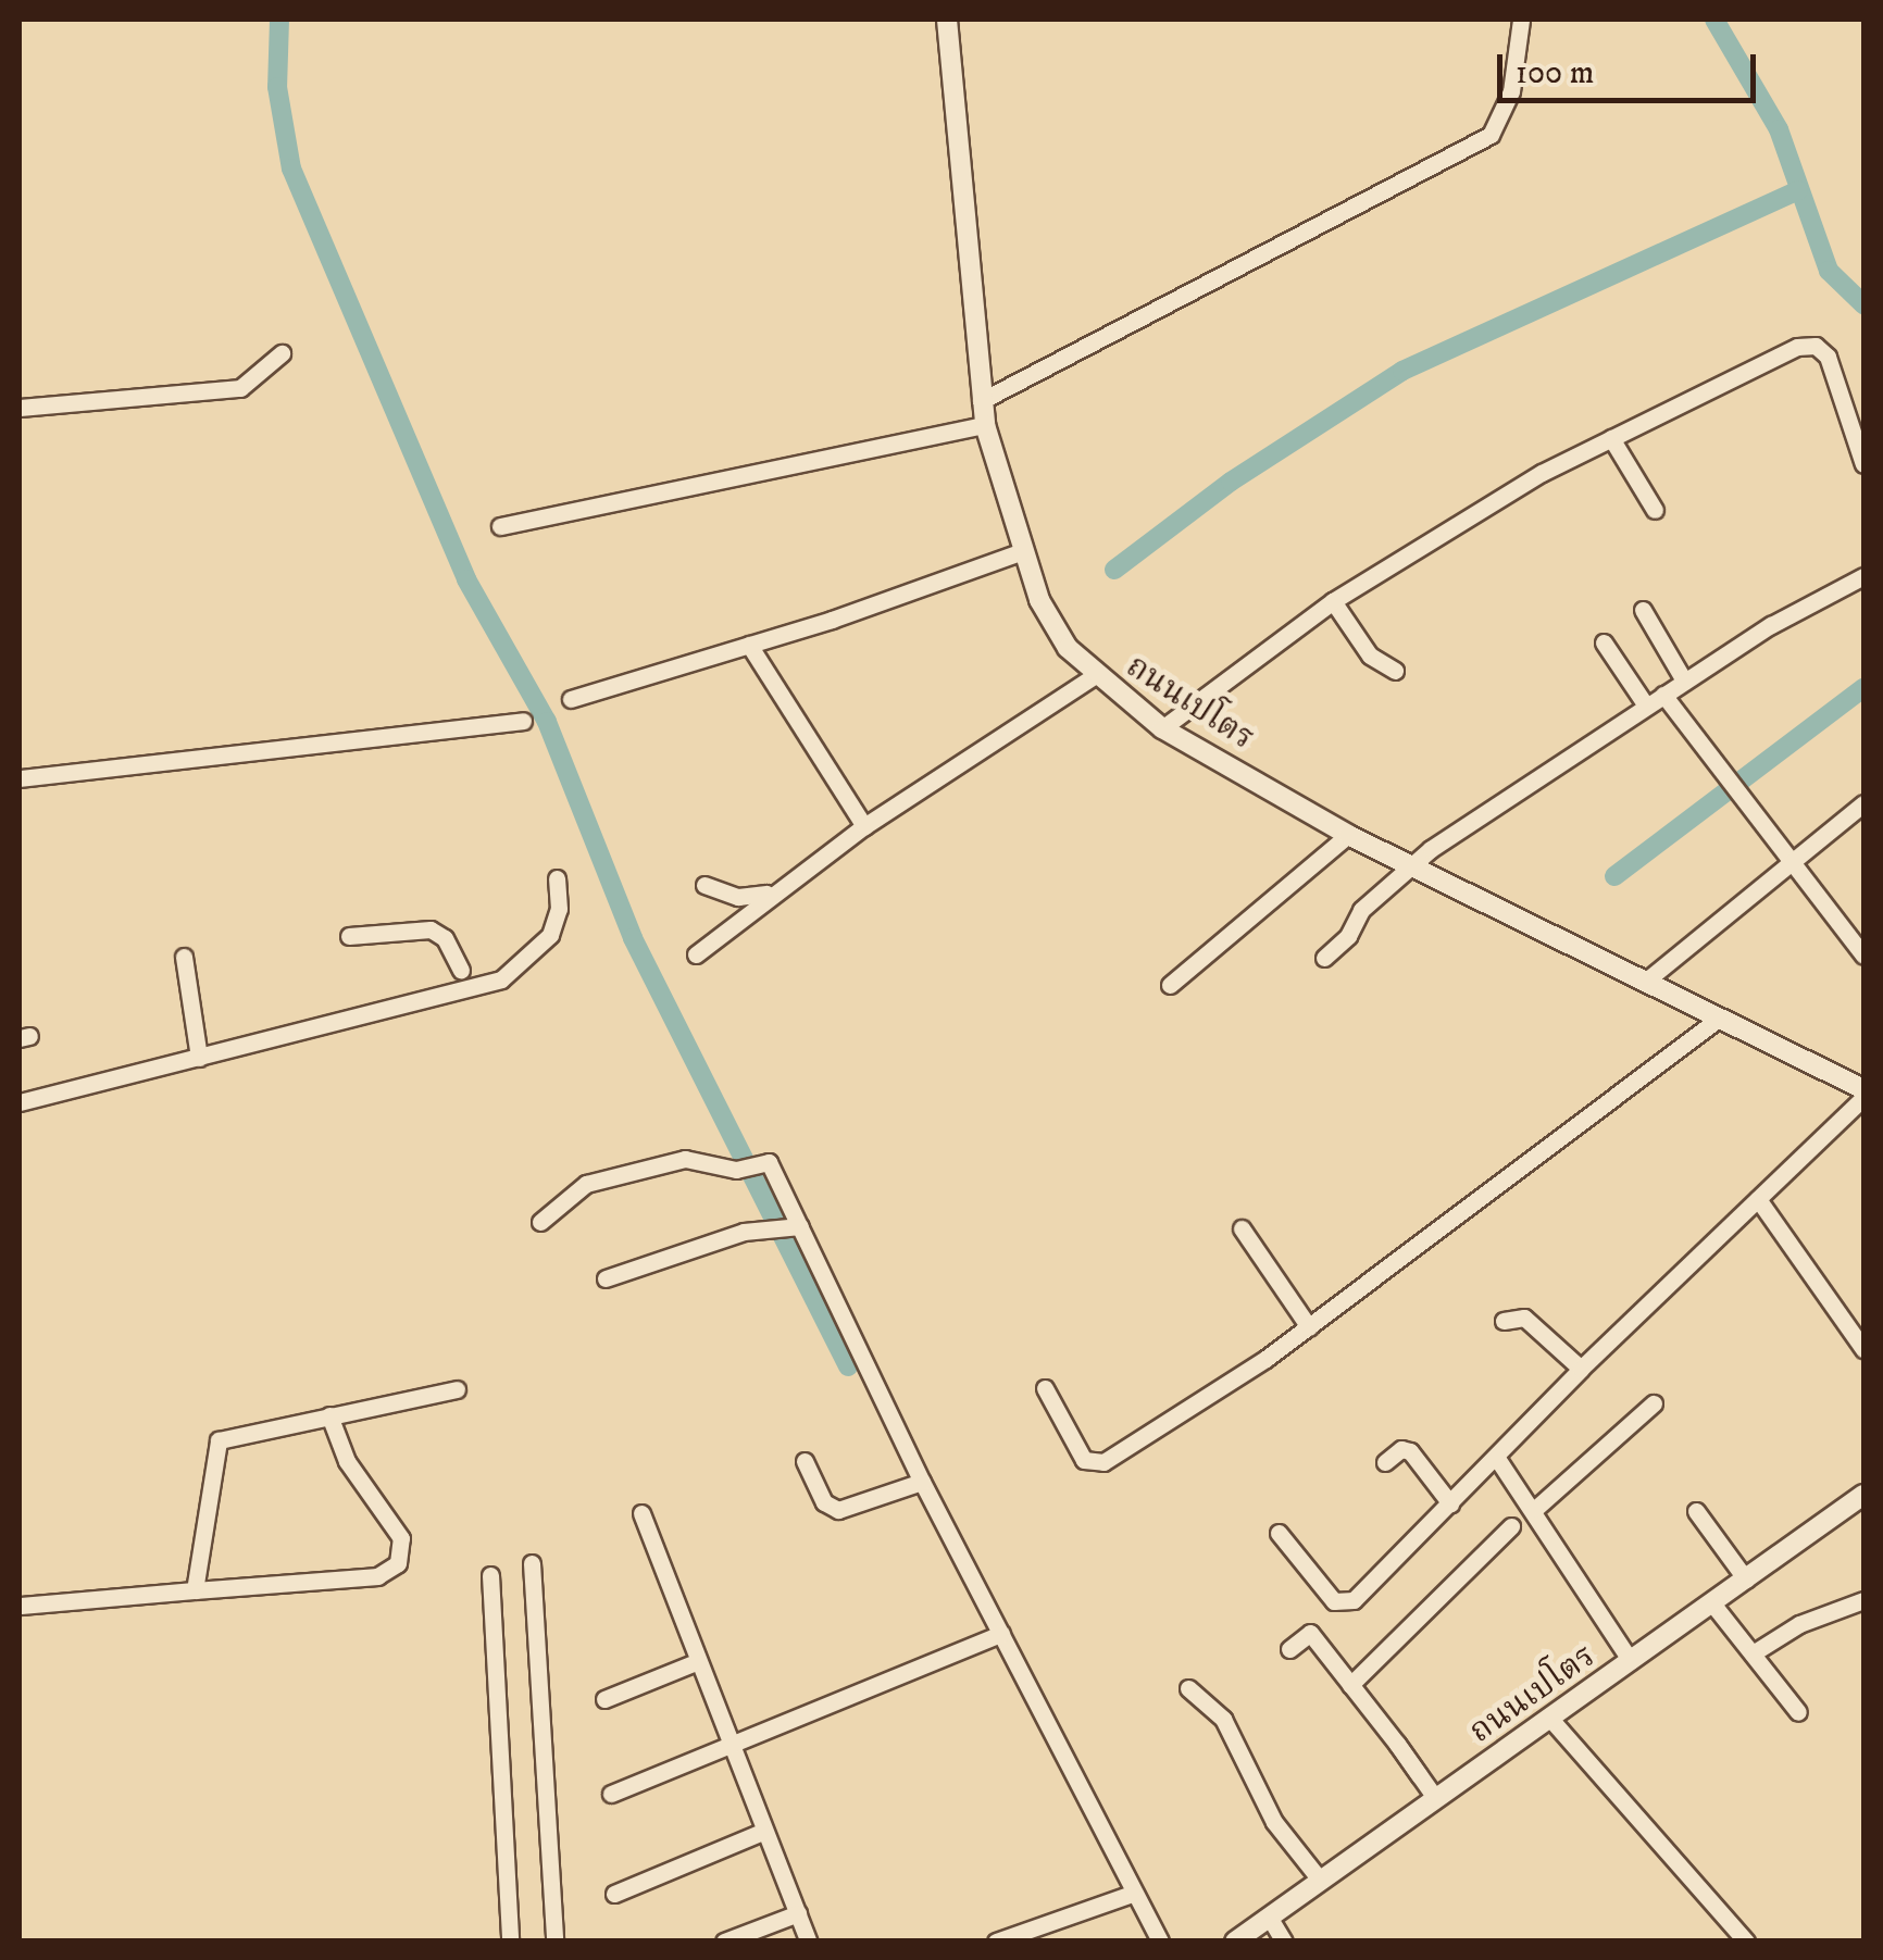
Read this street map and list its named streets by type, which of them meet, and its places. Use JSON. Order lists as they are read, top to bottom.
{
  "streets": {
    "street": ["ถนนเปโตร"]
  },
  "scale_bar": "100 m"
}
